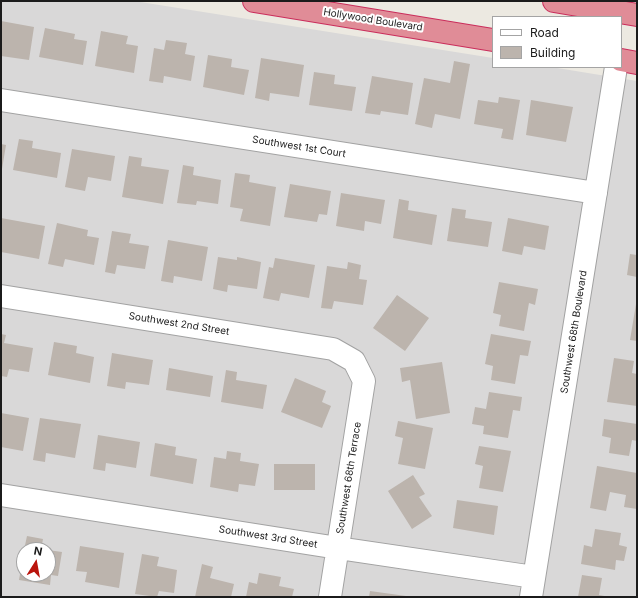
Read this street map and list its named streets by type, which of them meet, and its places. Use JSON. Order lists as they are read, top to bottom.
{
  "streets": {
    "highway": ["Hollywood Boulevard"],
    "street": [
      "Southwest 1st Court",
      "Southwest 2nd Street",
      "Southwest 68th Boulevard",
      "Southwest 68th Terrace",
      "Southwest 3rd Street"
    ]
  },
  "crossings": [
    ["Southwest 1st Court", "Southwest 68th Boulevard"],
    ["Southwest 2nd Street", "Southwest 68th Terrace"],
    ["Southwest 68th Boulevard", "Southwest 3rd Street"],
    ["Southwest 68th Terrace", "Southwest 3rd Street"]
  ],
  "legend": ["Road", "Building"],
  "north": "top"
}
